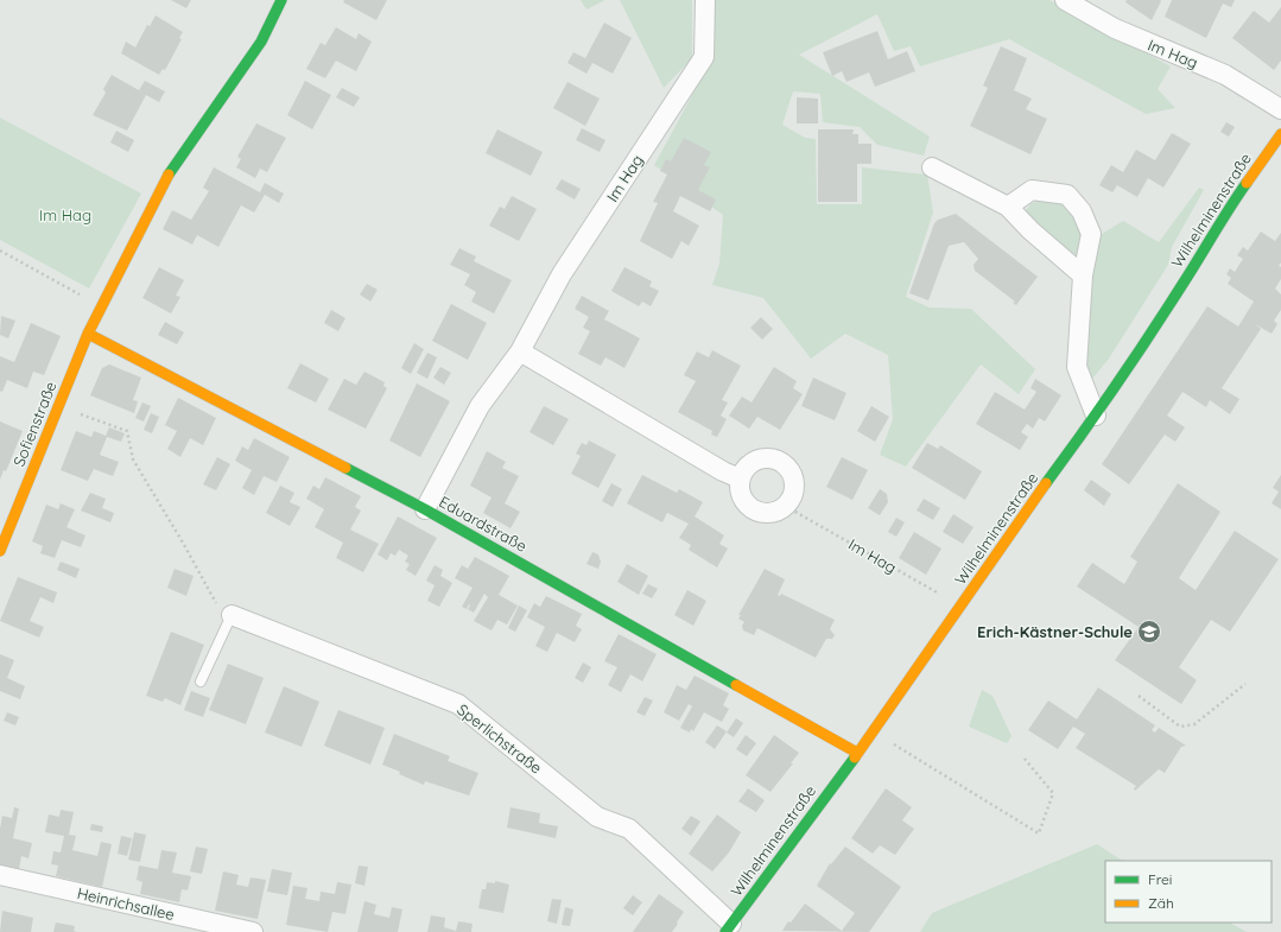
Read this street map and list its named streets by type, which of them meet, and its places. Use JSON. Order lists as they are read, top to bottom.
{
  "streets": {
    "street": [
      "Im Hag",
      "Wilhelminenstraße",
      "Sofienstraße",
      "Eduardstraße",
      "Sperlichstraße",
      "Heinrichsallee"
    ]
  },
  "crossings": [
    ["Im Hag", "Wilhelminenstraße"],
    ["Im Hag", "Eduardstraße"],
    ["Wilhelminenstraße", "Eduardstraße"],
    ["Wilhelminenstraße", "Sperlichstraße"],
    ["Sofienstraße", "Eduardstraße"]
  ],
  "parks": ["Im Hag"],
  "places": {
    "school or university": ["Erich-Kästner-Schule"]
  },
  "legend": ["Frei", "Zäh"]
}
